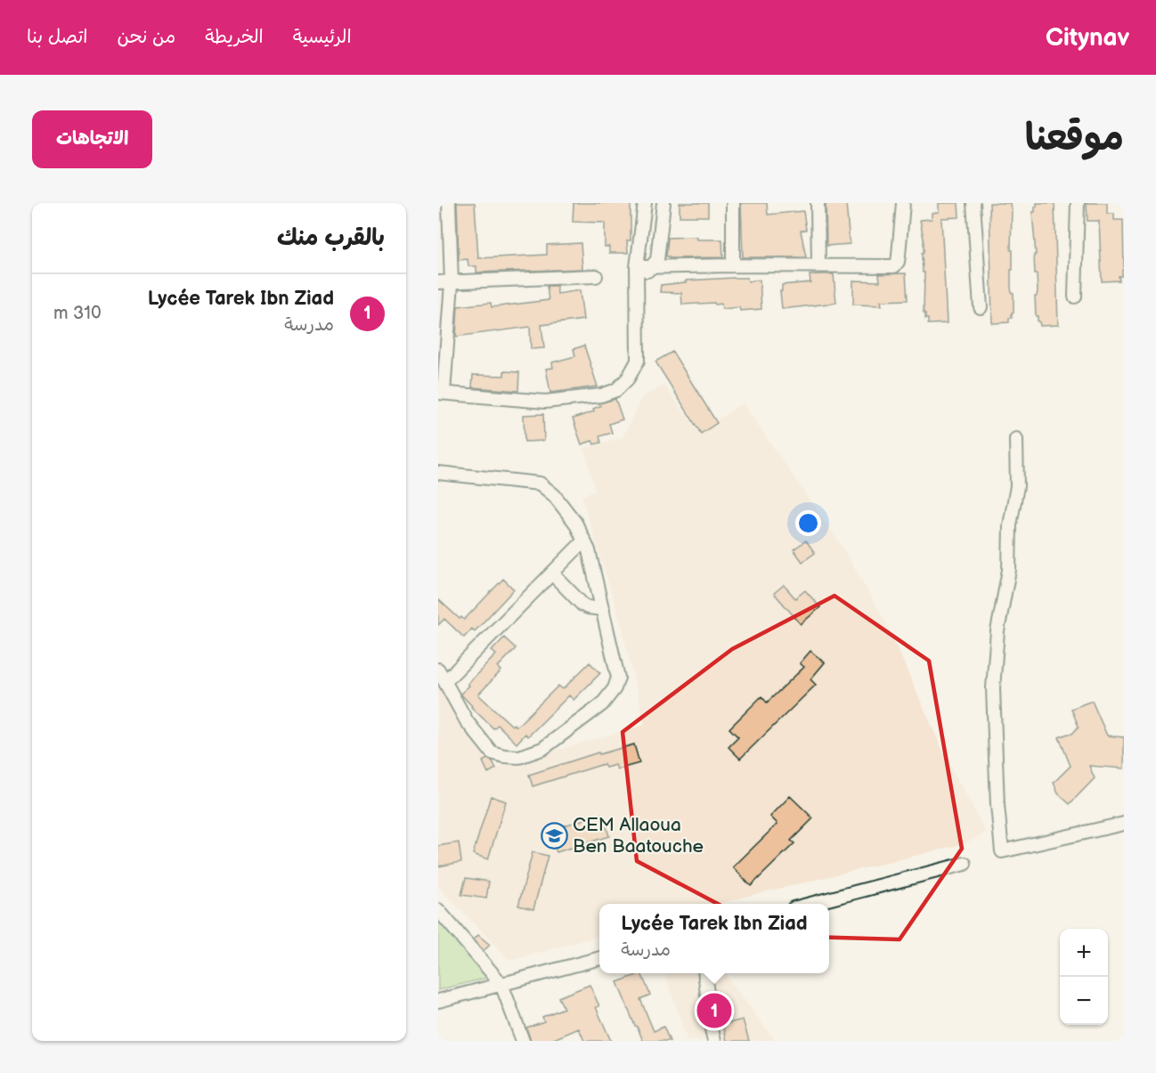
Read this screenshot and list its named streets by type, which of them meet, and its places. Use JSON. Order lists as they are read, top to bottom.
{
  "places": {
    "school or university": ["CEM Allaoua Ben Baatouche"]
  },
  "page": {
    "header": "Citynav",
    "nav": [
      "الرئيسية",
      "الخريطة",
      "من نحن",
      "اتصل بنا"
    ],
    "title": "موقعنا",
    "buttons": "الاتجاهات",
    "heading": "بالقرب منك",
    "list": [
      {
        "mark": "1",
        "name": "Lycée Tarek Ibn Ziad",
        "note": "مدرسة",
        "value": "310 m"
      }
    ],
    "popup": ["Lycée Tarek Ibn Ziad", "مدرسة"],
    "map_buttons": ["+", "−"],
    "pins": "1"
  }
}
